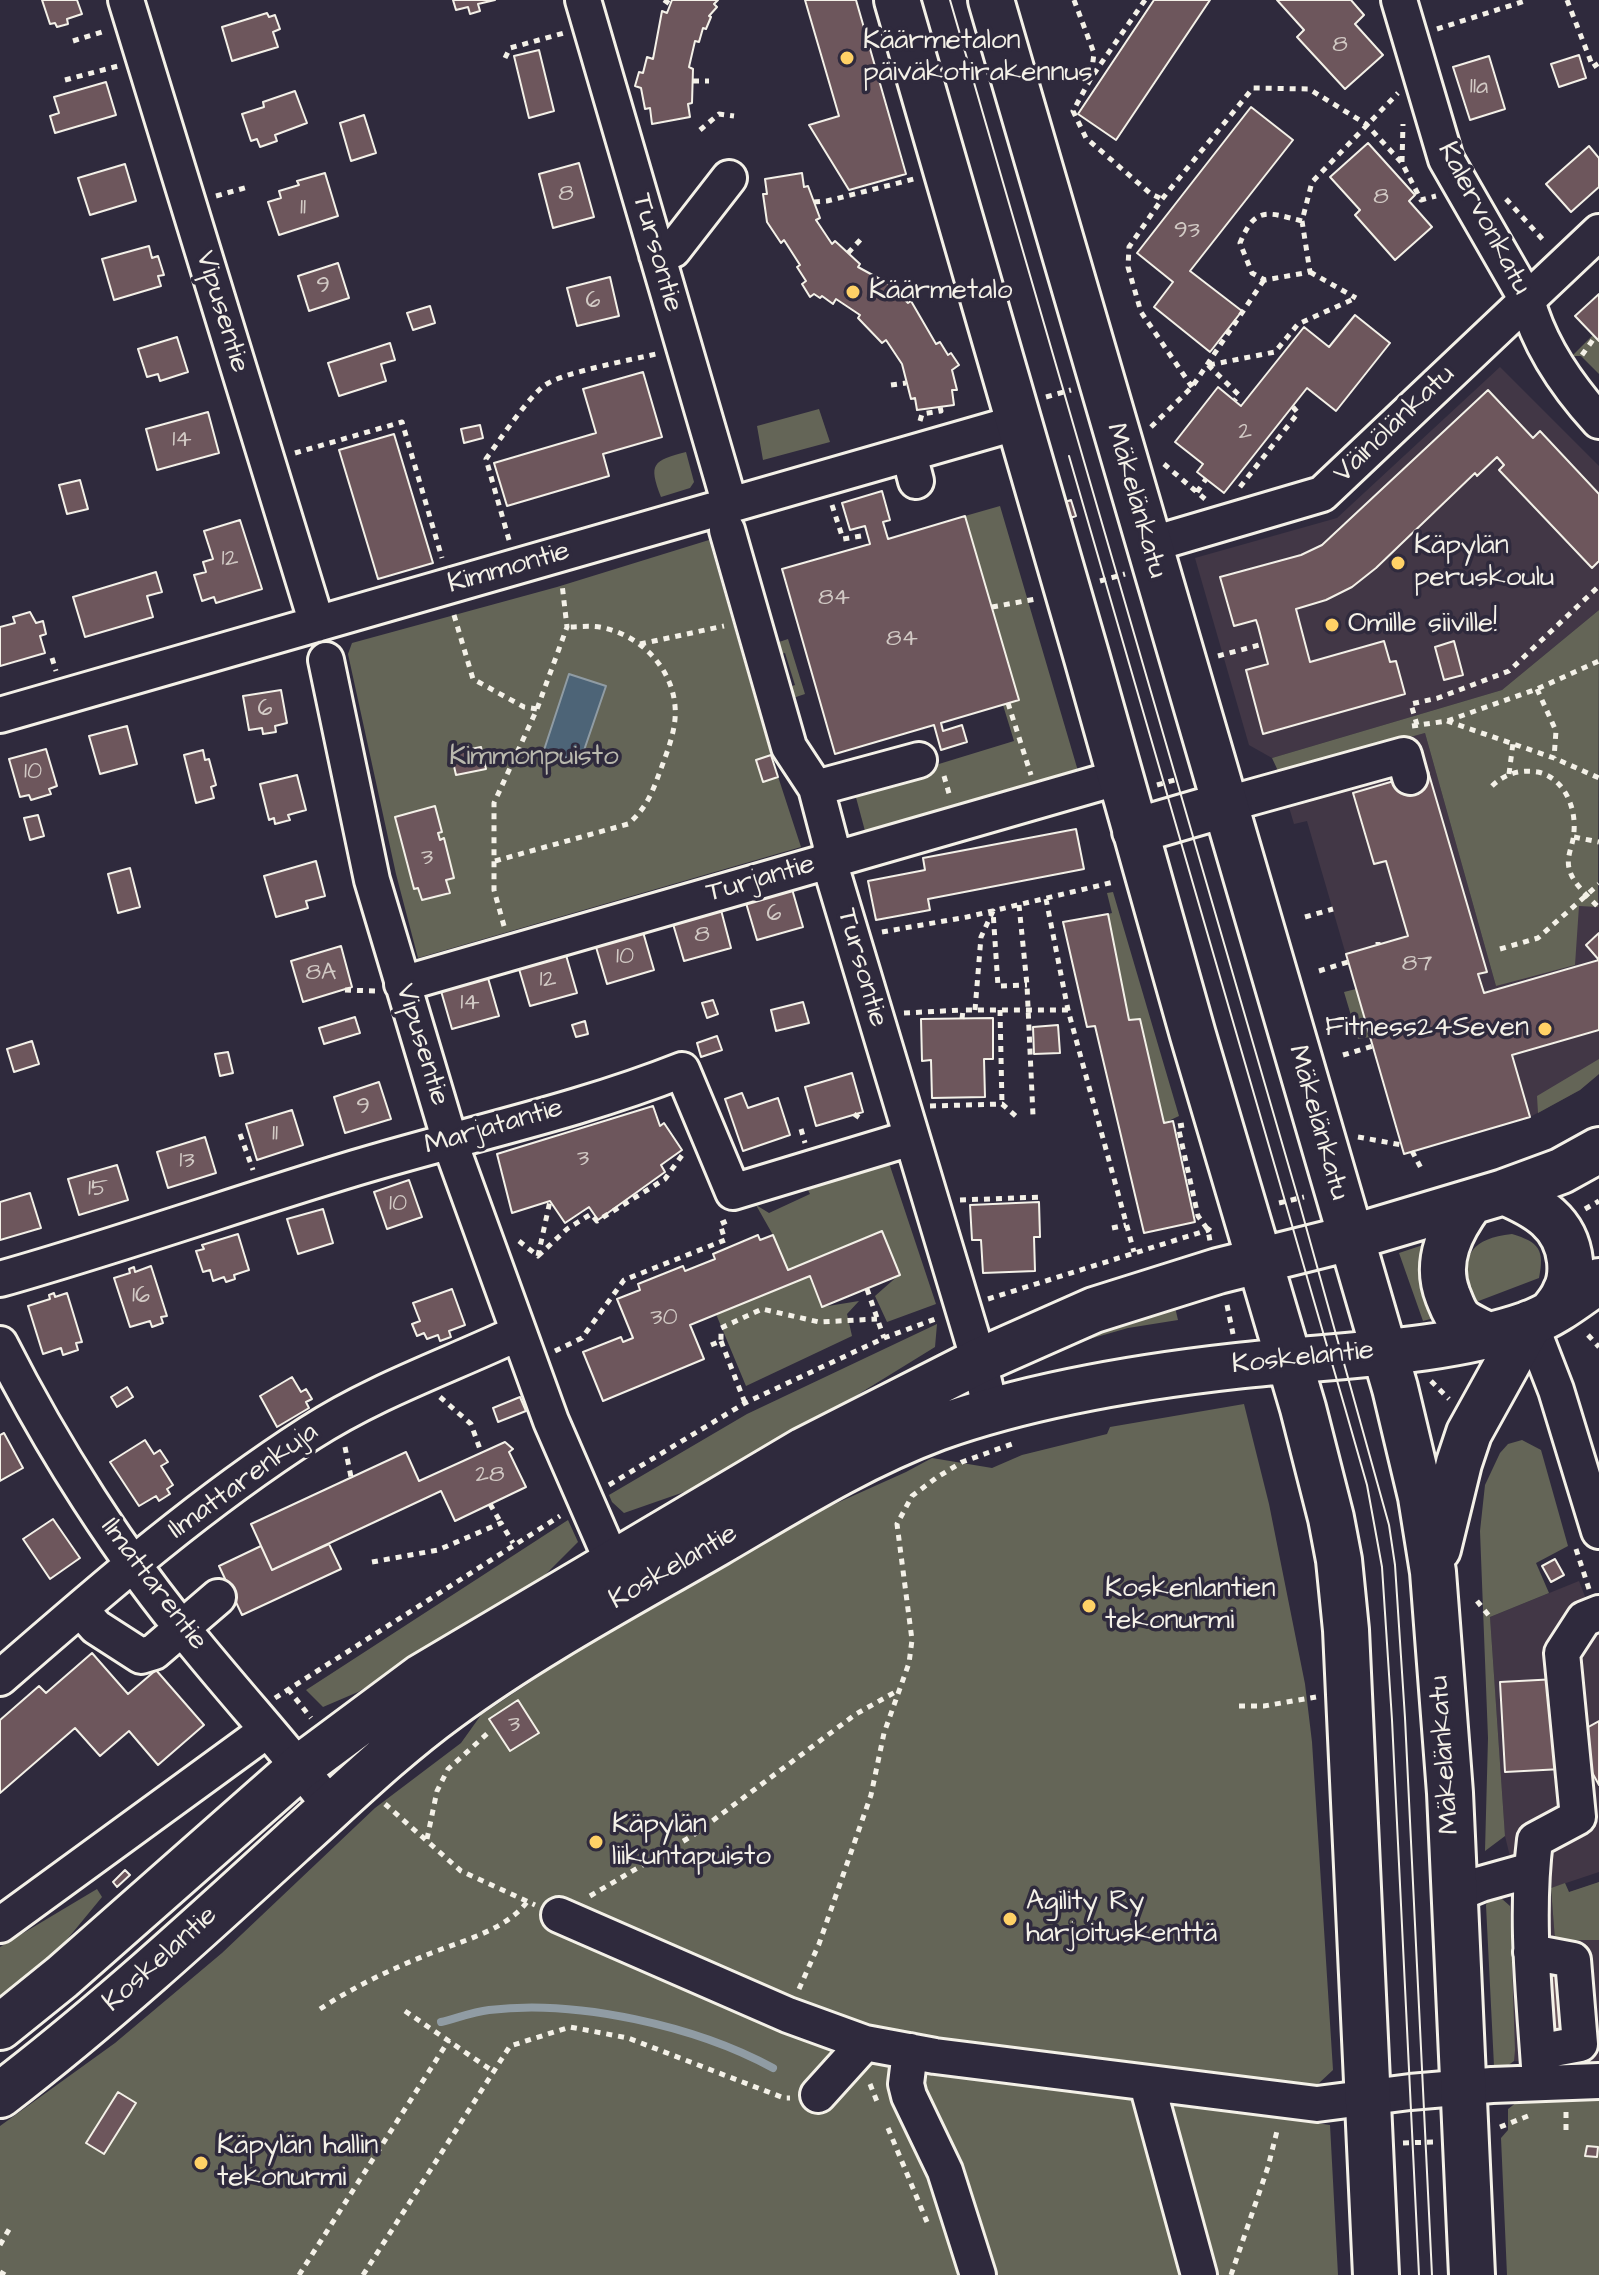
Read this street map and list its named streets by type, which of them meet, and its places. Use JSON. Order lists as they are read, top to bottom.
{
  "streets": {
    "main road": ["Mäkelänkatu", "Koskelantie"],
    "street": [
      "Kalervonkatu",
      "Tursontie",
      "Vipusentie",
      "Väinölänkatu",
      "Kimmontie",
      "Turjantie",
      "Marjatantie",
      "Ilmattarenkuja",
      "Ilmattarentie"
    ]
  },
  "crossings": [
    ["Kalervonkatu", "Väinölänkatu"],
    ["Tursontie", "Kimmontie"],
    ["Tursontie", "Turjantie"],
    ["Tursontie", "Marjatantie"],
    ["Tursontie", "Koskelantie"],
    ["Vipusentie", "Kimmontie"],
    ["Vipusentie", "Turjantie"],
    ["Vipusentie", "Marjatantie"],
    ["Vipusentie", "Koskelantie"],
    ["Vipusentie", "Ilmattarenkuja"],
    ["Väinölänkatu", "Mäkelänkatu"],
    ["Mäkelänkatu", "Koskelantie"],
    ["Koskelantie", "Ilmattarentie"],
    ["Ilmattarenkuja", "Ilmattarentie"]
  ],
  "parks": ["Kimmonpuisto"],
  "places": [
    "Käärmetalon päiväkotirakennus",
    "Käärmetalo",
    "Käpylän peruskoulu",
    "Omille siiville!",
    "Fitness24Seven",
    "Koskenlantien tekonurmi",
    "Käpylän liikuntapuisto",
    "Agility Ry harjoituskenttä",
    "Käpylän hallin tekonurmi"
  ],
  "house_numbers": [
    "8",
    "11a",
    "8",
    "8",
    "11",
    "93",
    "9",
    "6",
    "2",
    "14",
    "12",
    "84",
    "84",
    "6",
    "10",
    "3",
    "6",
    "8",
    "10",
    "87",
    "8A",
    "12",
    "14",
    "9",
    "11",
    "3",
    "13",
    "15",
    "10",
    "16",
    "30",
    "28",
    "3"
  ]
}
